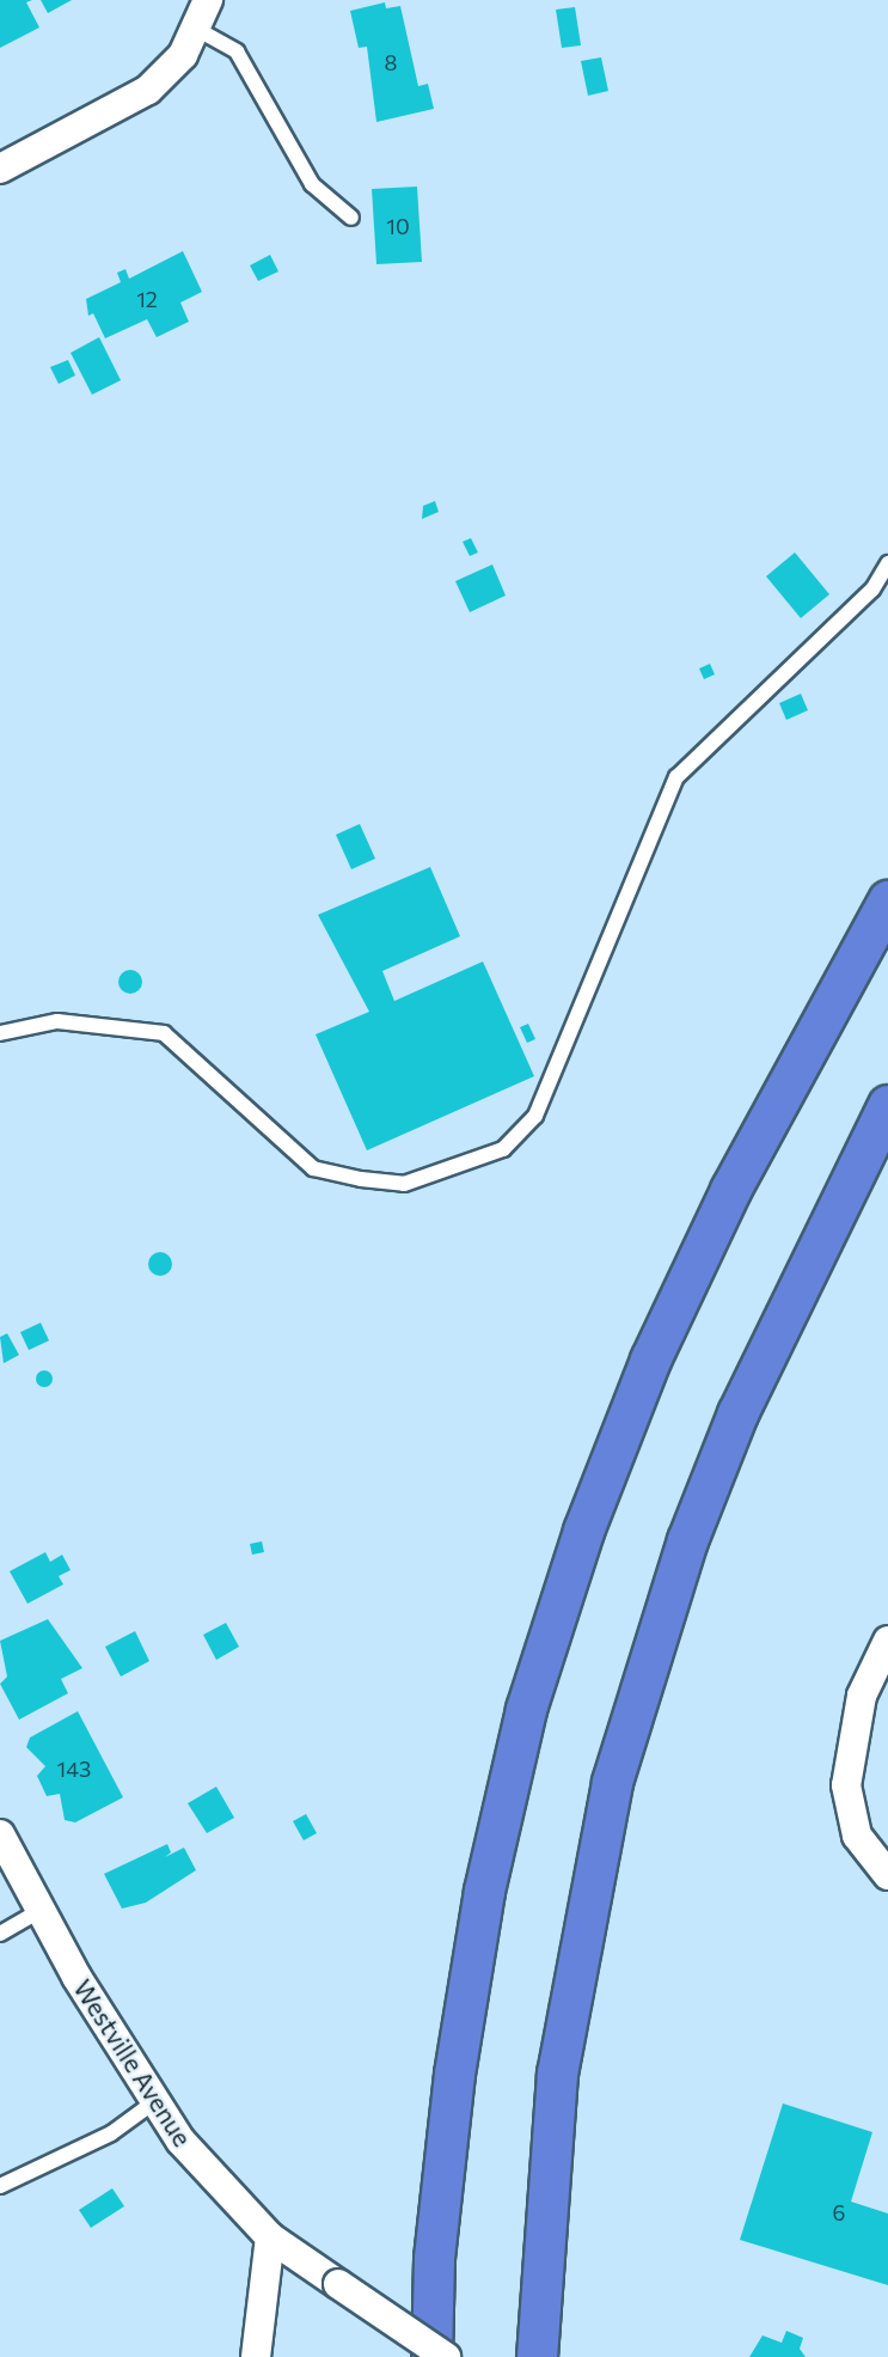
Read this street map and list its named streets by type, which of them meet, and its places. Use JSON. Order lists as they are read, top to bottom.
{
  "streets": {
    "street": ["Westville Avenue"]
  },
  "house_numbers": [
    "8",
    "10",
    "12",
    "143",
    "6"
  ]
}
